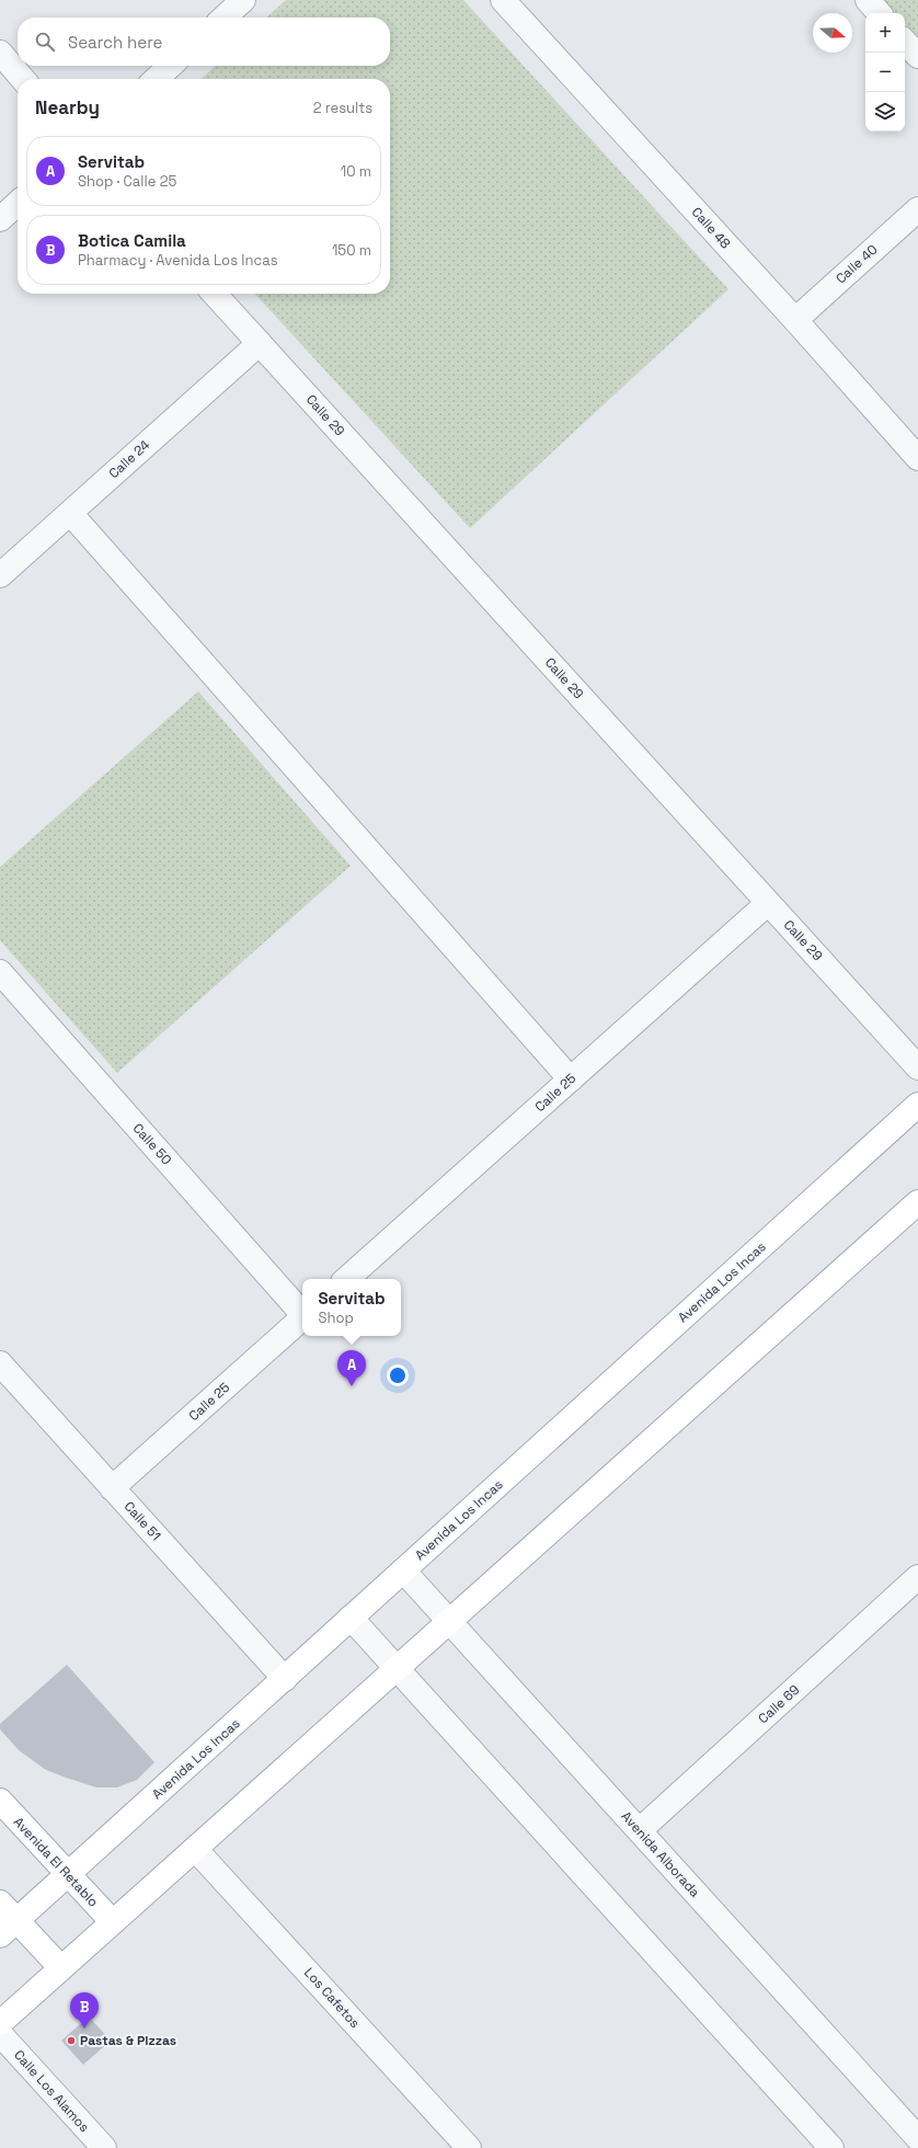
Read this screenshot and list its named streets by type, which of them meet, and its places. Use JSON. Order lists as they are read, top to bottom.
{
  "streets": {
    "main road": ["Avenida Los Incas", "Avenida El Retablo"],
    "street": [
      "Calle 48",
      "Calle 40",
      "Calle 29",
      "Calle 24",
      "Calle 25",
      "Calle 50",
      "Calle 51",
      "Calle 69",
      "Avenida Alborada",
      "Los Cafetos",
      "Calle Los Alamos"
    ]
  },
  "crossings": [
    ["Calle 48", "Calle 40"],
    ["Calle 29", "Calle 24"],
    ["Calle 29", "Calle 25"],
    ["Calle 25", "Calle 51"],
    ["Avenida Los Incas", "Calle 51"],
    ["Avenida Los Incas", "Avenida Alborada"],
    ["Avenida Los Incas", "Avenida El Retablo"],
    ["Calle 69", "Avenida Alborada"]
  ],
  "places": ["Pastas & Pizzas"],
  "north": "right",
  "page": {
    "map_buttons": ["+", "−"],
    "search": "Search here",
    "heading": ["Nearby", "2 results"],
    "list": [
      {
        "mark": "A",
        "name": "Servitab",
        "note": "Shop · Calle 25",
        "value": "10 m"
      },
      {
        "mark": "B",
        "name": "Botica Camila",
        "note": "Pharmacy · Avenida Los Incas",
        "value": "150 m"
      }
    ],
    "popup": ["Servitab", "Shop"],
    "pins": ["A", "B"]
  }
}
